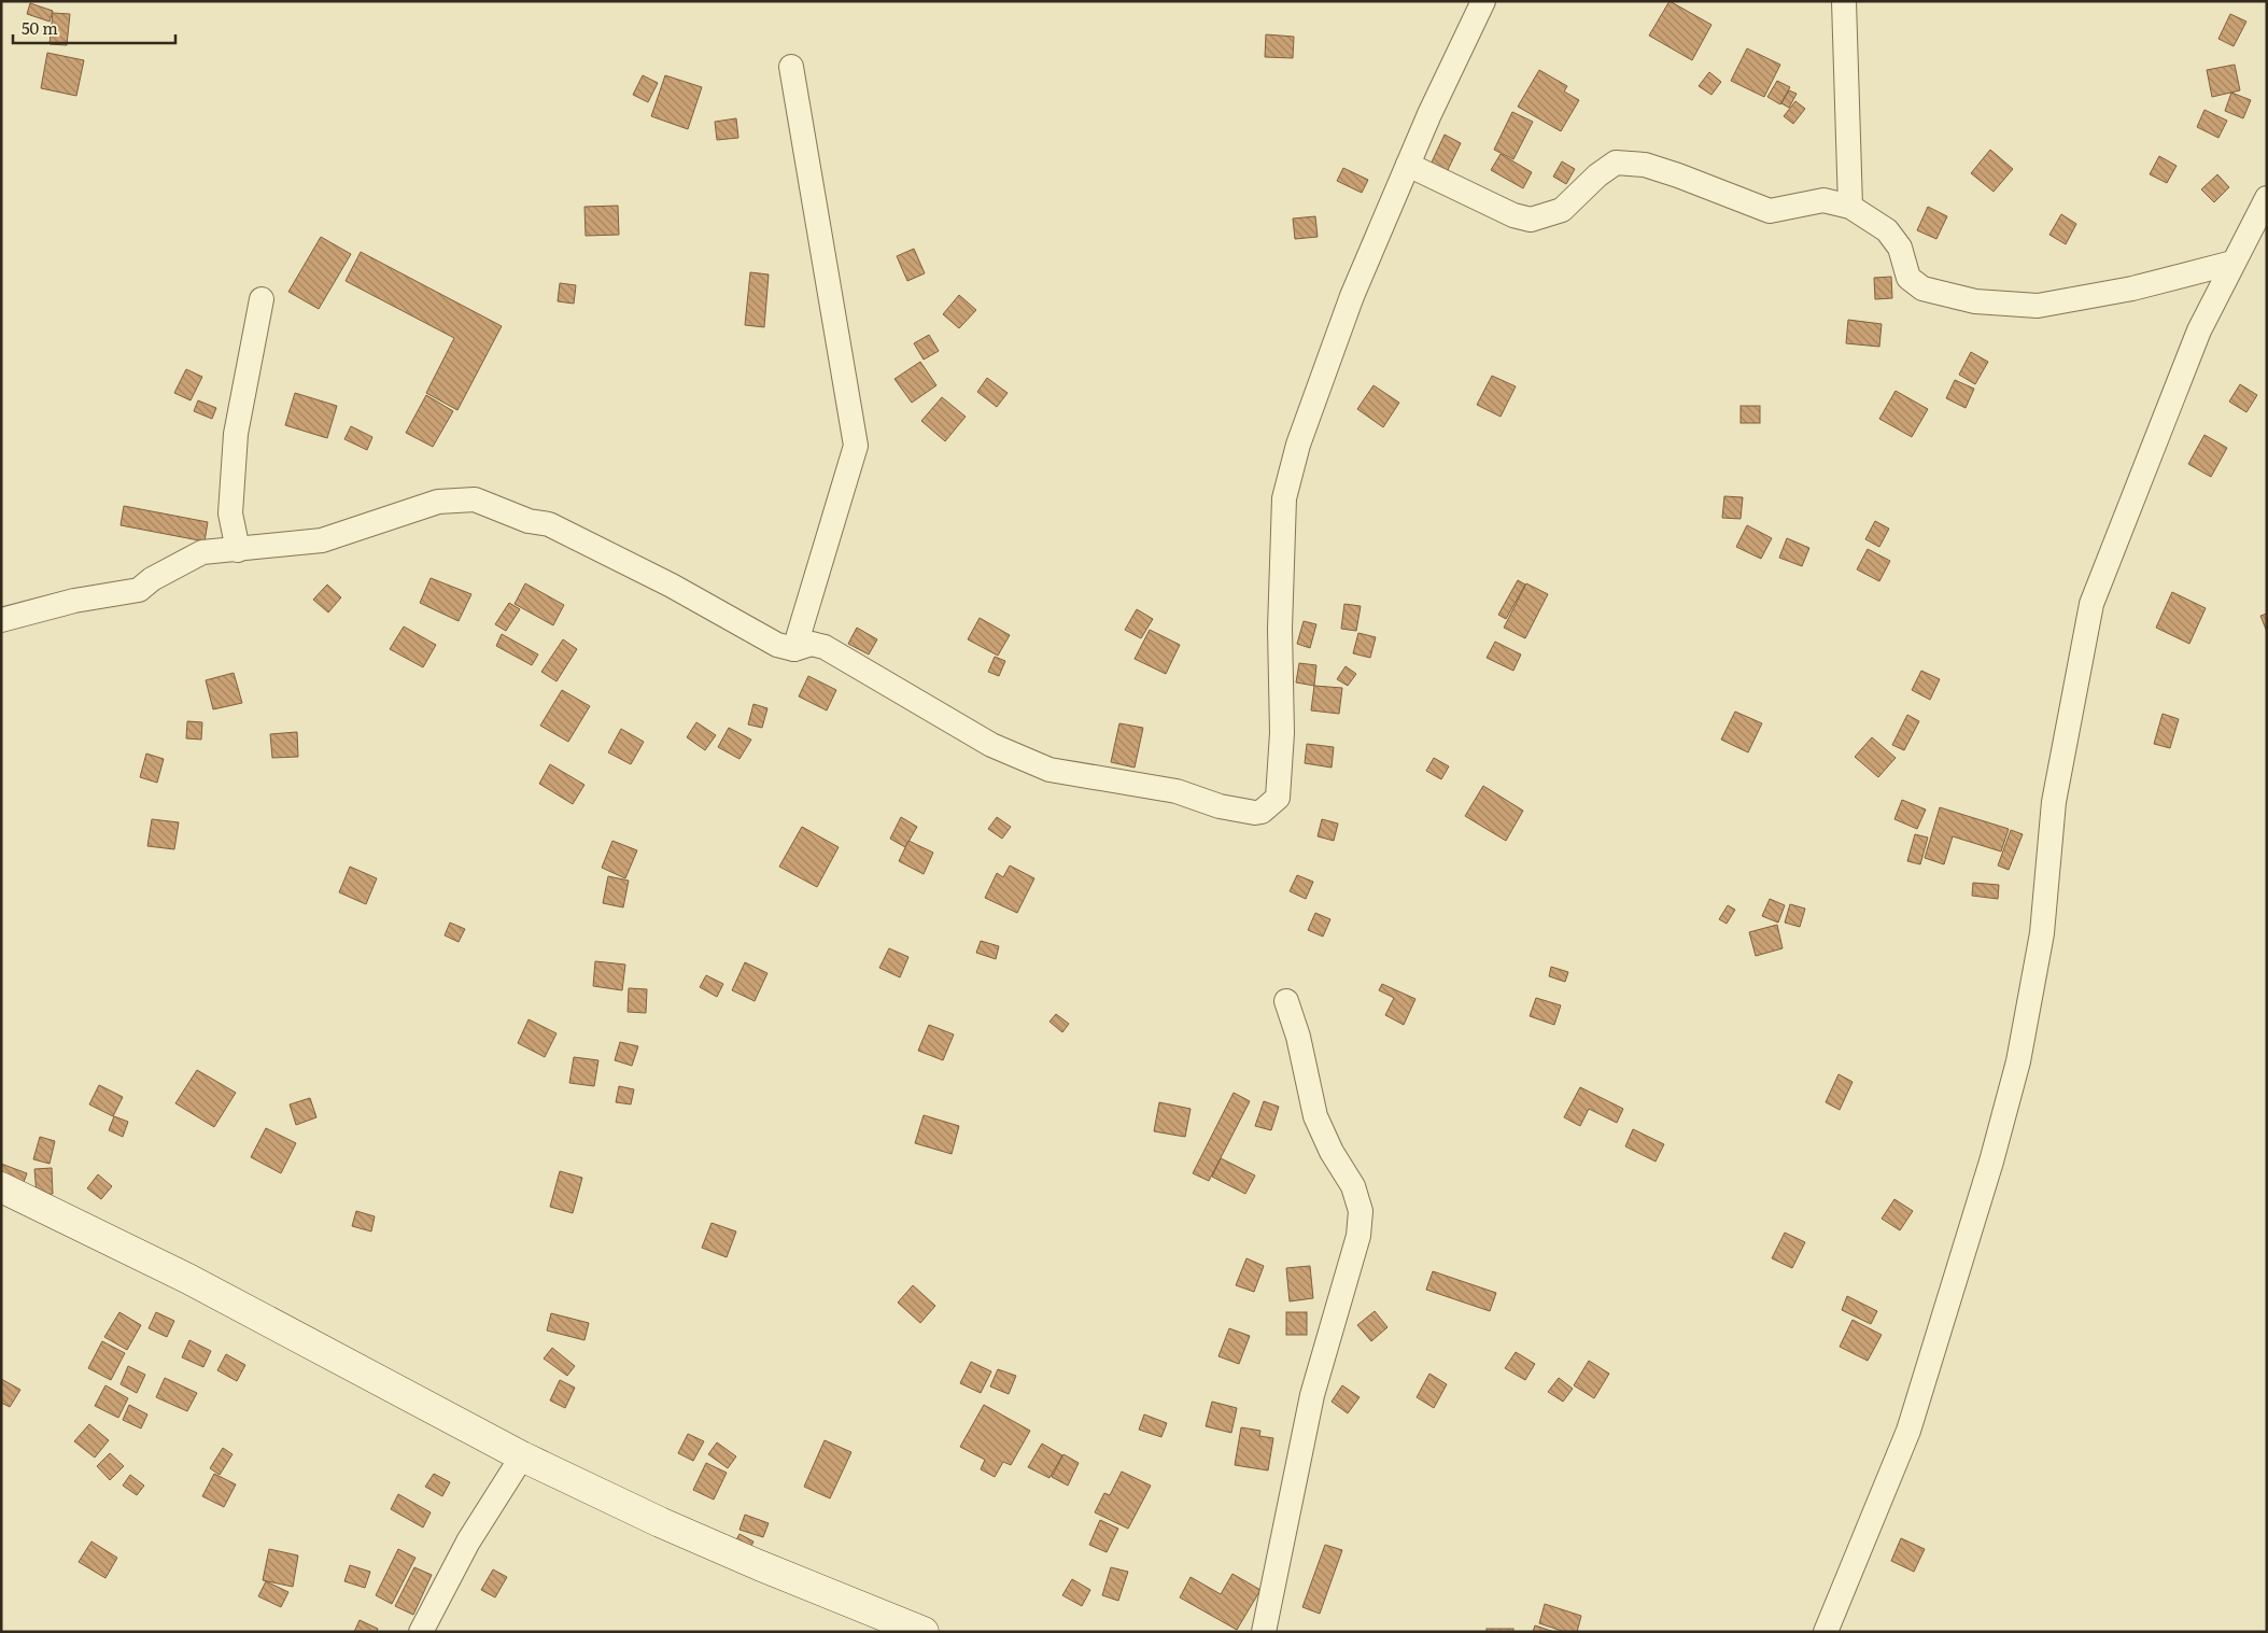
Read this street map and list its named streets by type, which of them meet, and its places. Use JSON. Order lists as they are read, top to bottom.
{
  "scale_bar": "50 m"
}
